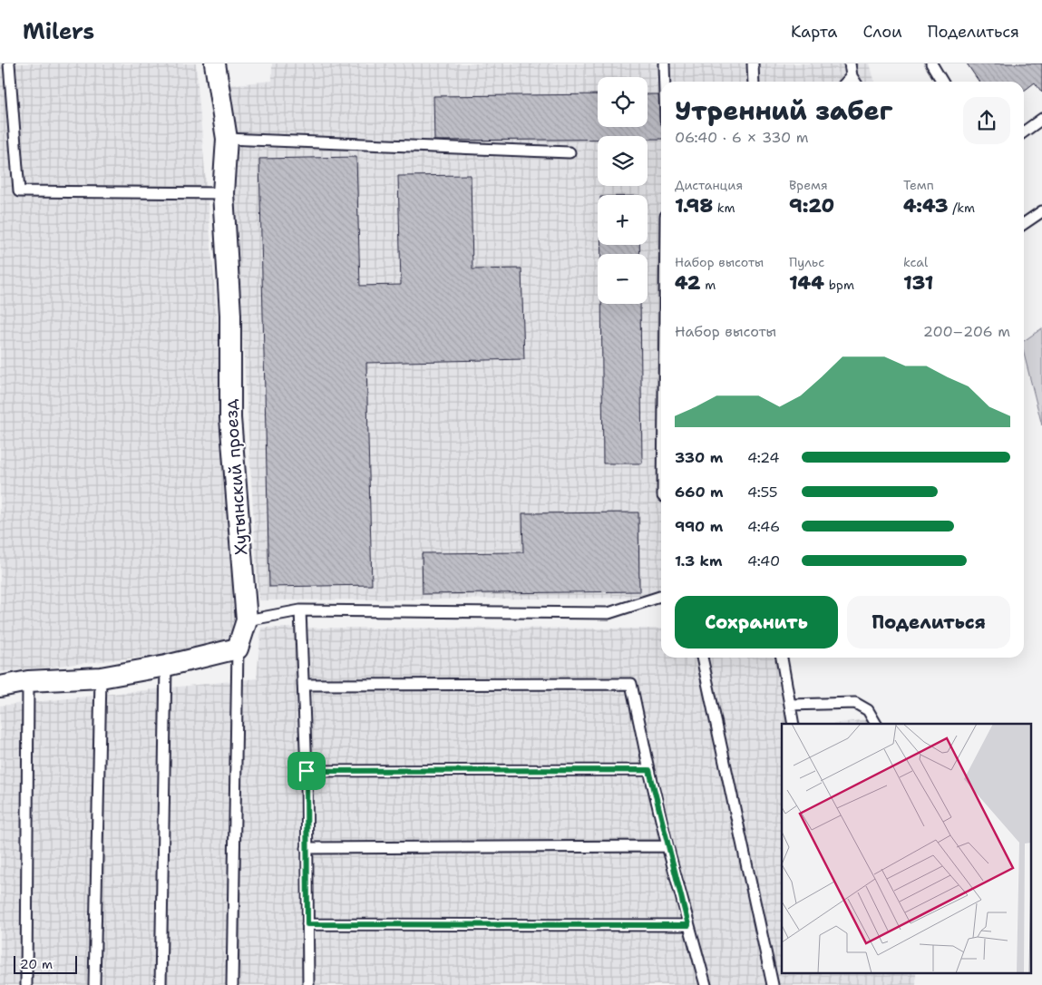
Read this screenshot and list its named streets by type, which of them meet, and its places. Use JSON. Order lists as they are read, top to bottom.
{
  "streets": {
    "street": ["Хутынский проезд"]
  },
  "scale_bar": "20 m",
  "page": {
    "header": "Milers",
    "nav": ["Карта", "Слои", "Поделиться"],
    "map_buttons": ["+", "−"],
    "heading": ["Утренний забег", "06:40 · 6 × 330 m"],
    "stats": [
      ["Дистанция", "1.98 km"],
      ["Время", "9:20"],
      ["Темп", "4:43 /km"],
      ["Набор высоты", "42 m"],
      ["Пульс", "144 bpm"],
      ["kcal", "131"]
    ],
    "chart": ["Набор высоты", "200–206 m"],
    "list": [
      {
        "name": "330 m",
        "note": "4:24"
      },
      {
        "name": "660 m",
        "note": "4:55"
      },
      {
        "name": "990 m",
        "note": "4:46"
      },
      {
        "name": "1.3 km",
        "note": "4:40"
      }
    ],
    "buttons": ["Сохранить", "Поделиться"],
    "scale": "20 m"
  }
}
